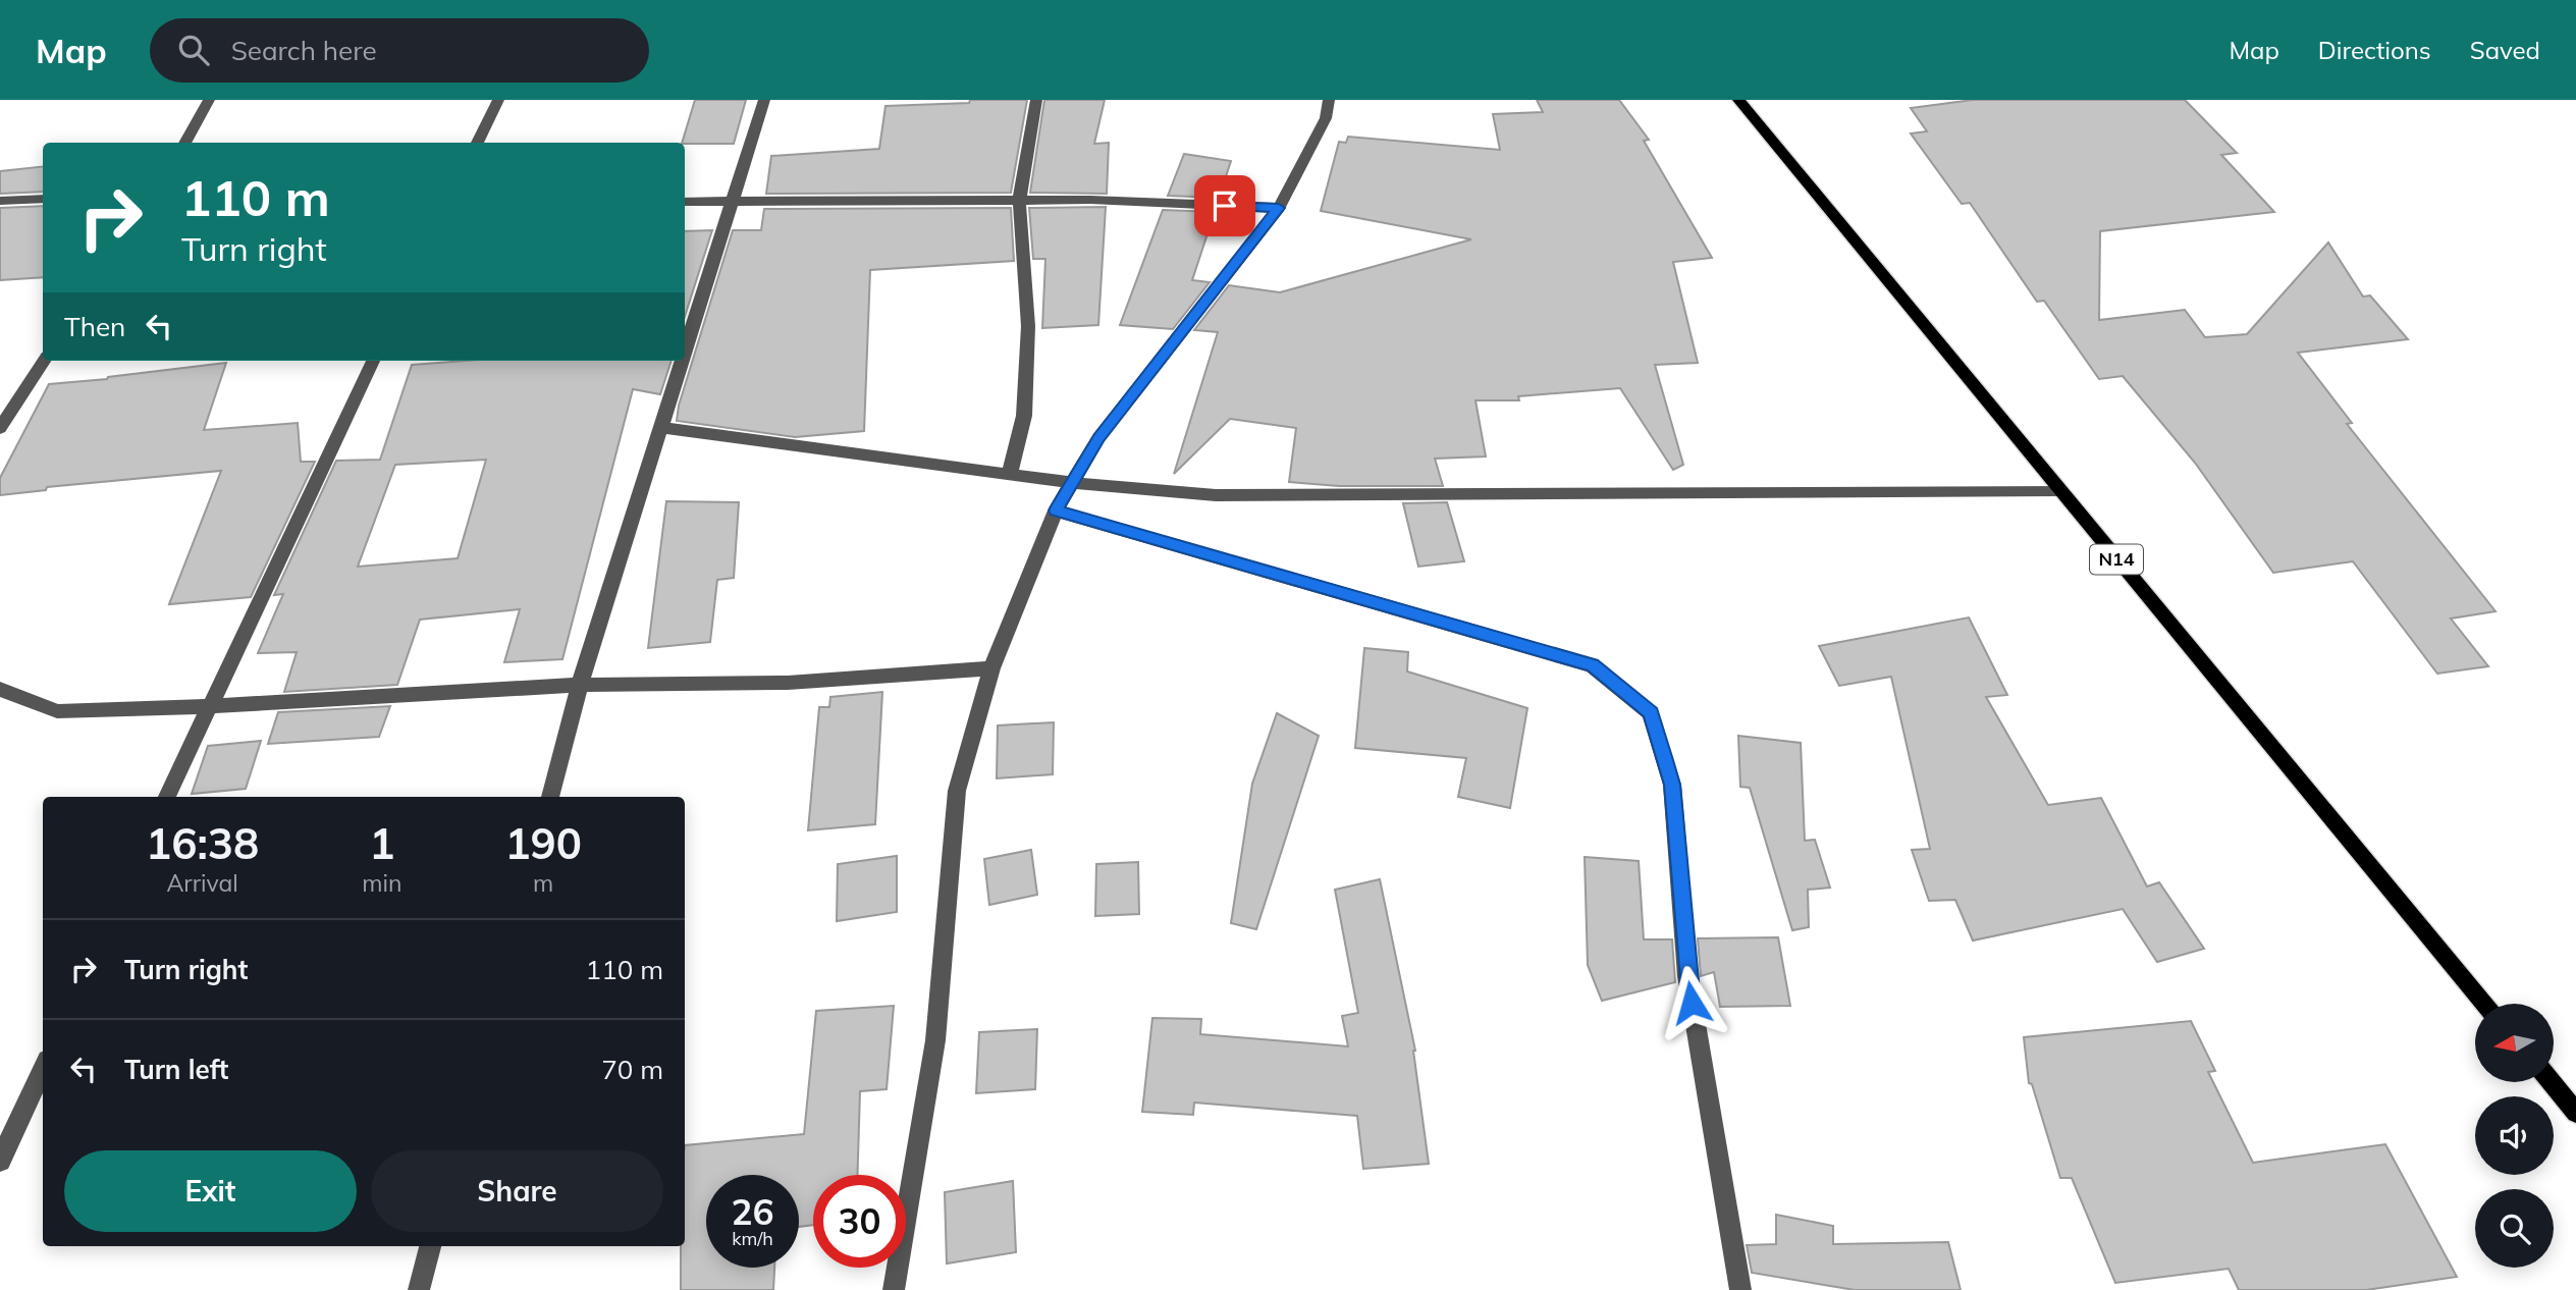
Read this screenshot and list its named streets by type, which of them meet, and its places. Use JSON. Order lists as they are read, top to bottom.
{
  "streets": {
    "main road": ["N14"]
  },
  "north": "left",
  "page": {
    "header": "Map",
    "search": "Search here",
    "nav": ["Map", "Directions", "Saved"],
    "turn": ["110 m", "Turn right"],
    "then": "Then",
    "eta": [
      "16:38",
      "Arrival",
      "1",
      "min",
      "190",
      "m"
    ],
    "list": [
      {
        "name": "Turn right",
        "value": "110 m"
      },
      {
        "name": "Turn left",
        "value": "70 m"
      }
    ],
    "buttons": ["Exit", "Share"],
    "speed": "26 km/h",
    "limit": "30"
  }
}
